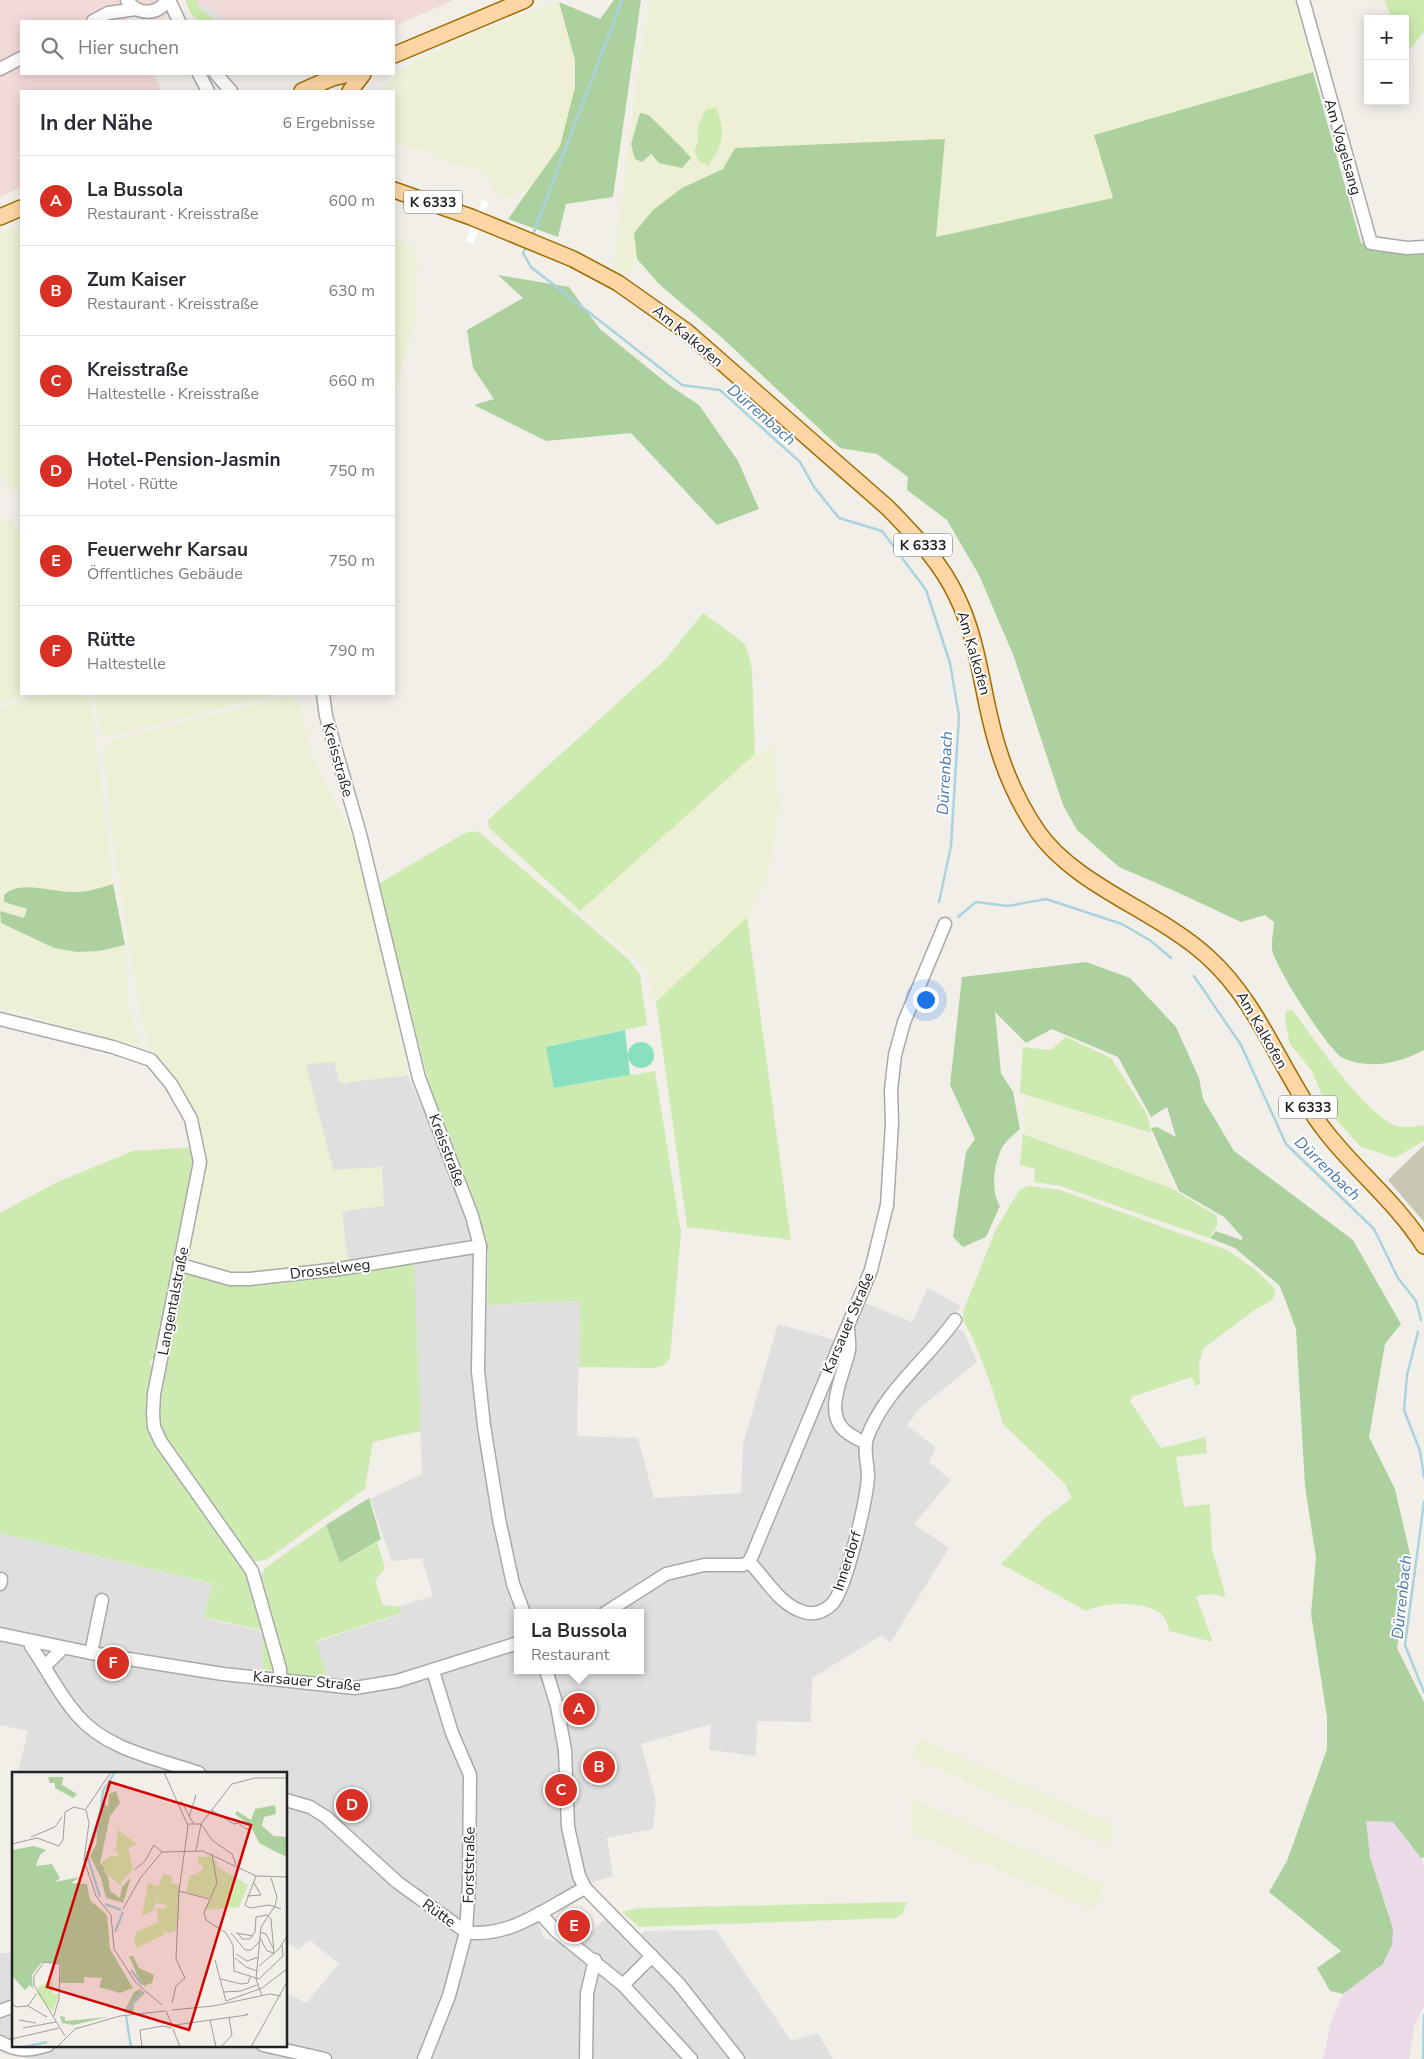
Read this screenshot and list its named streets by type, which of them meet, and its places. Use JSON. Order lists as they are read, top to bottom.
{
  "streets": {
    "main road": ["K 6333", "Am Kalkofen"],
    "street": [
      "Am Vogelsang",
      "Kreisstraße",
      "Drosselweg",
      "Langentalstraße",
      "Karsauer Straße",
      "Innerdorf",
      "Forststraße",
      "Rütte"
    ]
  },
  "crossings": [
    ["Kreisstraße", "Drosselweg"],
    ["Drosselweg", "Langentalstraße"],
    ["Langentalstraße", "Karsauer Straße"],
    ["Karsauer Straße", "Innerdorf"],
    ["Karsauer Straße", "Forststraße"],
    ["Forststraße", "Rütte"]
  ],
  "water": ["Dürrenbach"],
  "page": {
    "map_buttons": ["+", "−"],
    "search": "Hier suchen",
    "heading": ["In der Nähe", "6 Ergebnisse"],
    "list": [
      {
        "mark": "A",
        "name": "La Bussola",
        "note": "Restaurant · Kreisstraße",
        "value": "600 m"
      },
      {
        "mark": "B",
        "name": "Zum Kaiser",
        "note": "Restaurant · Kreisstraße",
        "value": "630 m"
      },
      {
        "mark": "C",
        "name": "Kreisstraße",
        "note": "Haltestelle · Kreisstraße",
        "value": "660 m"
      },
      {
        "mark": "D",
        "name": "Hotel-Pension-Jasmin",
        "note": "Hotel · Rütte",
        "value": "750 m"
      },
      {
        "mark": "E",
        "name": "Feuerwehr Karsau",
        "note": "Öffentliches Gebäude",
        "value": "750 m"
      },
      {
        "mark": "F",
        "name": "Rütte",
        "note": "Haltestelle",
        "value": "790 m"
      }
    ],
    "popup": ["La Bussola", "Restaurant"],
    "pins": [
      "F",
      "A",
      "B",
      "C",
      "D",
      "E"
    ]
  }
}
